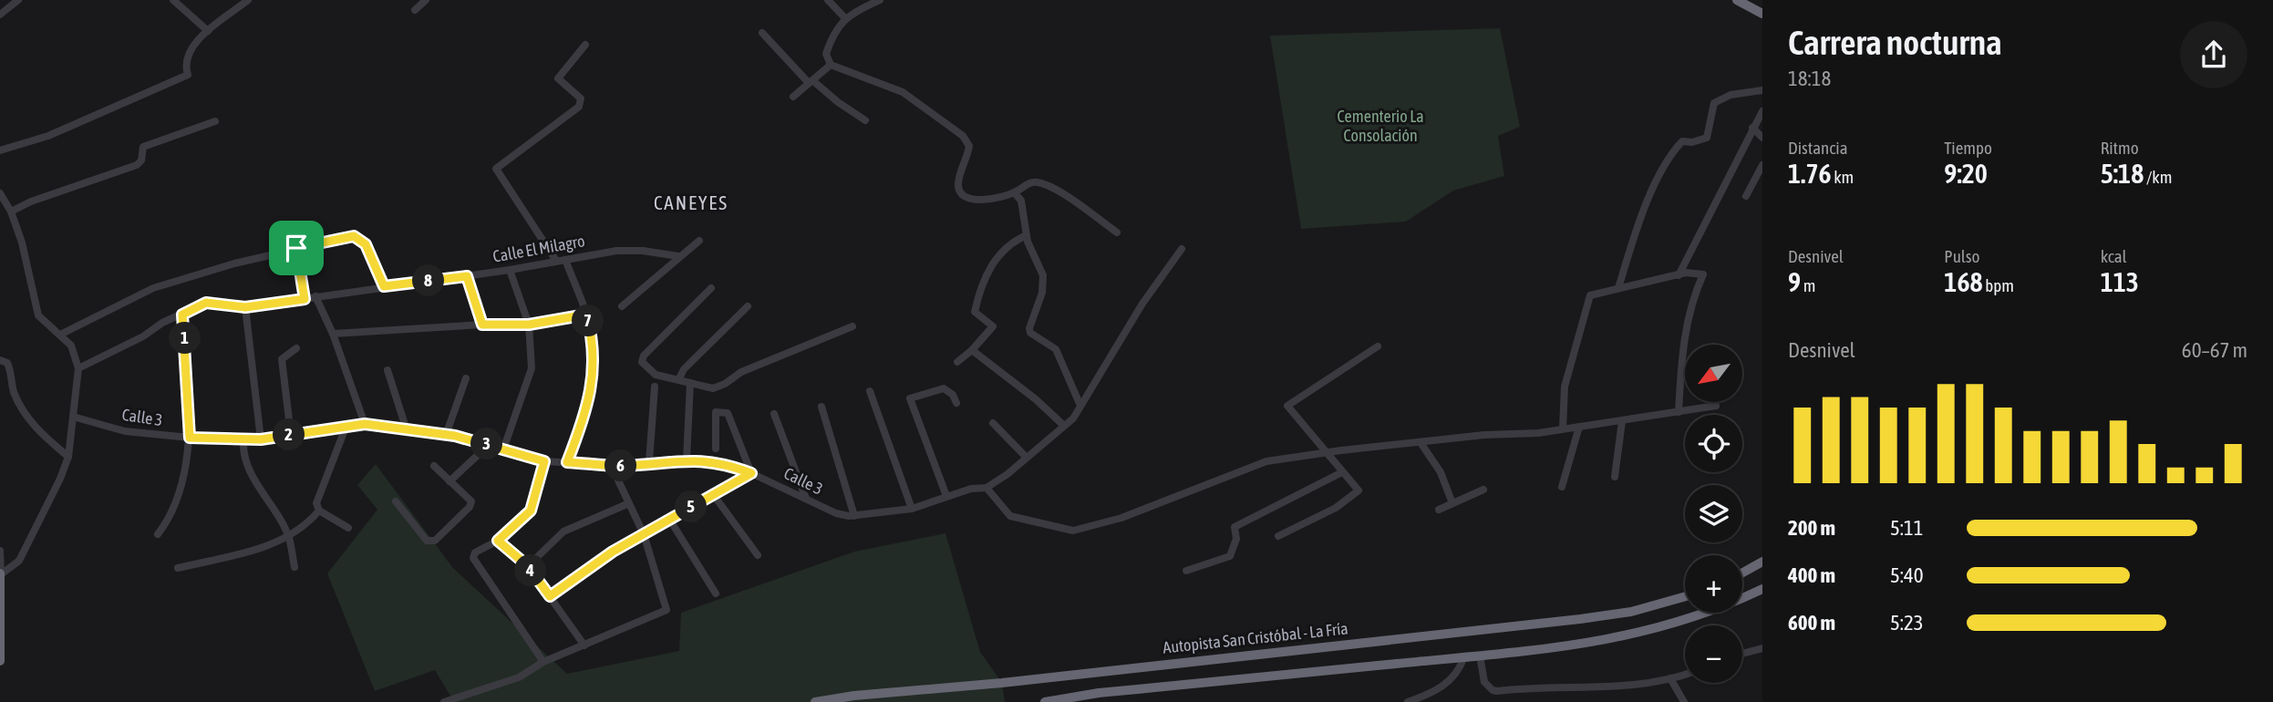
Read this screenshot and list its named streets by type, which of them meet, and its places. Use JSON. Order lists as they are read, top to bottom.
{
  "streets": {
    "highway": ["Autopista San Cristóbal - La Fría"],
    "street": ["Calle El Milagro", "Calle 3"]
  },
  "districts": ["CANEYES"],
  "parks": ["Cementerio La Consolación"],
  "north": "bottom left",
  "page": {
    "heading": ["Carrera nocturna", "18:18"],
    "stats": [
      ["Distancia", "1.76 km"],
      ["Tiempo", "9:20"],
      ["Ritmo", "5:18 /km"],
      ["Desnivel", "9 m"],
      ["Pulso", "168 bpm"],
      ["kcal", "113"]
    ],
    "pins": [
      "8",
      "7",
      "1",
      "2",
      "3",
      "6",
      "5",
      "4"
    ],
    "chart": ["Desnivel", "60–67 m"],
    "map_buttons": ["+", "−"],
    "list": [
      {
        "name": "200 m",
        "note": "5:11"
      },
      {
        "name": "400 m",
        "note": "5:40"
      },
      {
        "name": "600 m",
        "note": "5:23"
      }
    ]
  }
}
